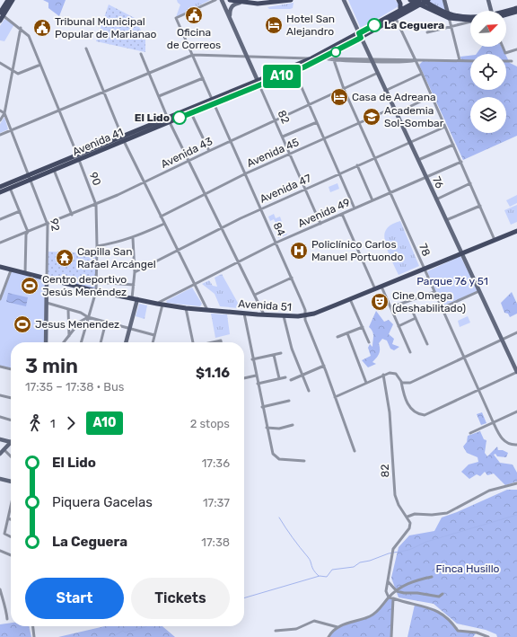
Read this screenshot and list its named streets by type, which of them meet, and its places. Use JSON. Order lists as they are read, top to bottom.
{
  "streets": {
    "main road": ["Avenida 41", "Avenida 51"],
    "street": [
      "82",
      "Avenida 43",
      "Avenida 45",
      "90",
      "76",
      "Avenida 47",
      "Avenida 49",
      "92",
      "84",
      "78"
    ]
  },
  "crossings": [
    ["82", "Avenida 41"],
    ["82", "Avenida 43"],
    ["82", "Avenida 45"],
    ["82", "Avenida 47"],
    ["82", "Avenida 49"],
    ["Avenida 41", "90"],
    ["Avenida 41", "76"],
    ["Avenida 41", "92"],
    ["Avenida 41", "84"],
    ["Avenida 43", "90"],
    ["Avenida 43", "76"],
    ["Avenida 43", "92"],
    ["Avenida 43", "84"],
    ["Avenida 43", "78"],
    ["Avenida 45", "76"],
    ["Avenida 45", "84"],
    ["Avenida 45", "78"],
    ["90", "Avenida 51"],
    ["76", "Avenida 47"],
    ["76", "Avenida 49"],
    ["76", "Avenida 51"],
    ["Avenida 47", "84"],
    ["Avenida 47", "78"],
    ["Avenida 49", "84"],
    ["Avenida 49", "78"],
    ["Avenida 49", "Avenida 51"],
    ["92", "Avenida 51"],
    ["84", "Avenida 51"],
    ["78", "Avenida 51"]
  ],
  "parks": ["Parque 76 y 51", "Finca Husillo"],
  "places": {
    "public building": ["Oficina de Correos", "Tribunal Municipal Popular de Marianao"],
    "hotel": ["Hotel San Alejandro", "Casa de Adreana"],
    "other": ["La Ceguera", "El Lido"],
    "school or university": ["Academia Sol-Sombar"],
    "hospital": ["Policlínico Carlos Manuel Portuondo"],
    "temple": ["Capilla San Rafael Arcángel"],
    "sports": ["Centro deportivo Jesús Menéndez", "Jesus Menendez"],
    "theatre": ["Cine Omega (deshabilitado)"]
  },
  "lines": ["bus line A10"],
  "north": "top right",
  "page": {
    "on_map": "A10",
    "heading": ["3 min", "17:35 – 17:38 · Bus", "$1.16"],
    "legs": ["1", "A10", "2 stops"],
    "list": [
      {
        "name": "El Lido",
        "value": "17:36"
      },
      {
        "name": "Piquera Gacelas",
        "value": "17:37"
      },
      {
        "name": "La Ceguera",
        "value": "17:38"
      }
    ],
    "buttons": ["Start", "Tickets"]
  }
}
